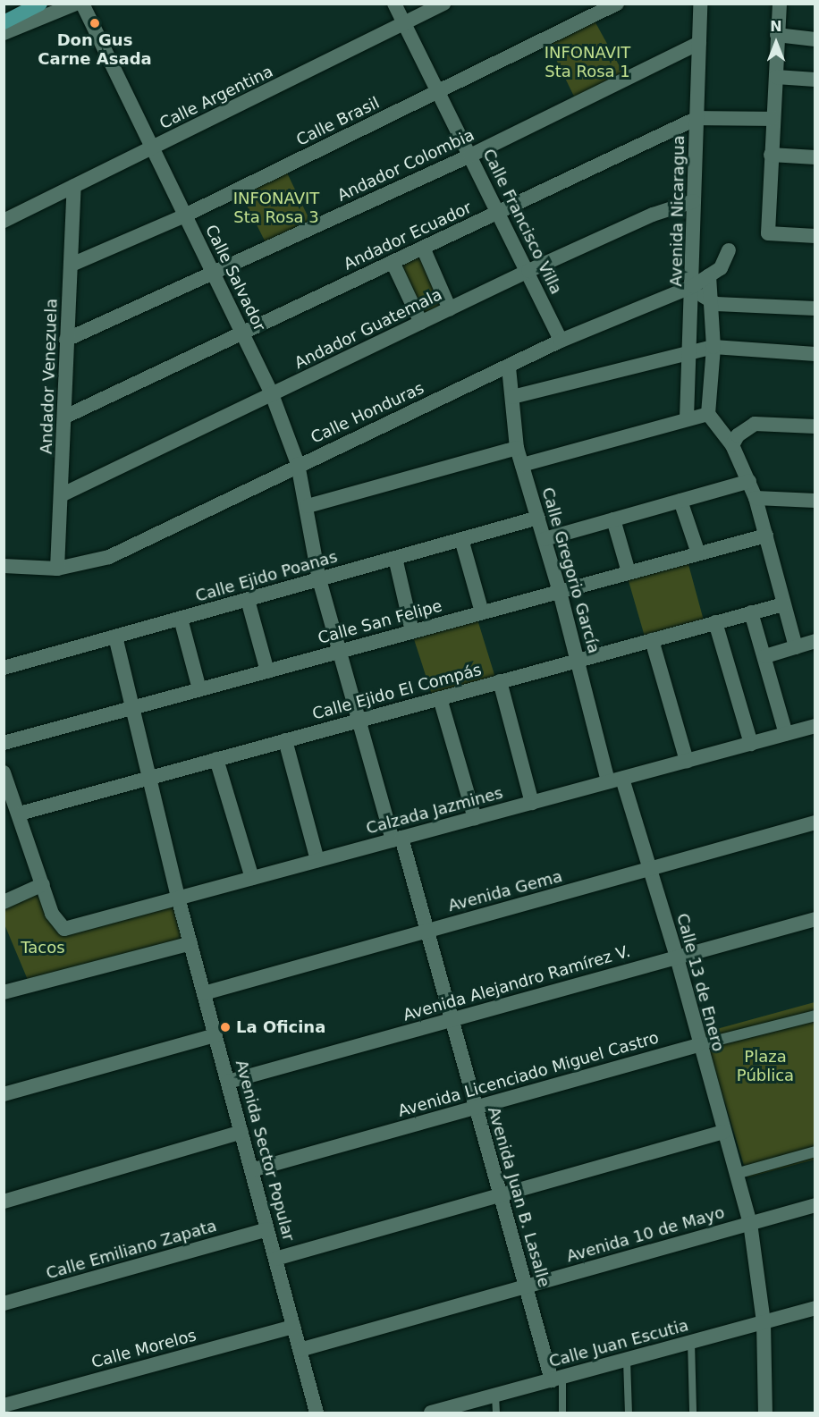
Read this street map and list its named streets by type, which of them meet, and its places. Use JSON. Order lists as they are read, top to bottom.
{
  "streets": {
    "street": [
      "Calle Argentina",
      "Calle Brasil",
      "Andador Colombia",
      "Avenida Nicaragua",
      "Calle Francisco Villa",
      "Andador Ecuador",
      "Calle Salvador",
      "Andador Guatemala",
      "Andador Venezuela",
      "Calle Honduras",
      "Calle Gregorio García",
      "Calle Ejido Poanas",
      "Calle San Felipe",
      "Calle Ejido El Compás",
      "Calzada Jazmines",
      "Avenida Gema",
      "Calle 13 de Enero",
      "Avenida Alejandro Ramírez V.",
      "Avenida Licenciado Miguel Castro",
      "Avenida Sector Popular",
      "Avenida Juan B. Lasalle",
      "Avenida 10 de Mayo",
      "Calle Emiliano Zapata",
      "Calle Juan Escutia",
      "Calle Morelos"
    ]
  },
  "crossings": [
    ["Calle Argentina", "Calle Francisco Villa"],
    ["Calle Argentina", "Calle Salvador"],
    ["Calle Argentina", "Andador Venezuela"],
    ["Calle Brasil", "Calle Francisco Villa"],
    ["Calle Brasil", "Calle Salvador"],
    ["Calle Brasil", "Andador Venezuela"],
    ["Andador Colombia", "Avenida Nicaragua"],
    ["Andador Colombia", "Calle Francisco Villa"],
    ["Andador Colombia", "Calle Salvador"],
    ["Andador Colombia", "Andador Venezuela"],
    ["Avenida Nicaragua", "Andador Ecuador"],
    ["Avenida Nicaragua", "Andador Guatemala"],
    ["Avenida Nicaragua", "Calle Honduras"],
    ["Calle Francisco Villa", "Andador Ecuador"],
    ["Calle Francisco Villa", "Andador Guatemala"],
    ["Calle Francisco Villa", "Calle Honduras"],
    ["Andador Ecuador", "Calle Salvador"],
    ["Andador Ecuador", "Andador Venezuela"],
    ["Calle Salvador", "Andador Guatemala"],
    ["Calle Salvador", "Calle Honduras"],
    ["Calle Salvador", "Calle Ejido Poanas"],
    ["Calle Salvador", "Calle San Felipe"],
    ["Calle Salvador", "Calle Ejido El Compás"],
    ["Calle Salvador", "Avenida Juan B. Lasalle"],
    ["Andador Guatemala", "Andador Venezuela"],
    ["Andador Venezuela", "Calle Honduras"],
    ["Calle Honduras", "Calle Gregorio García"],
    ["Calle Gregorio García", "Calle Ejido Poanas"],
    ["Calle Gregorio García", "Calle San Felipe"],
    ["Calle Gregorio García", "Calle Ejido El Compás"],
    ["Calle Gregorio García", "Calzada Jazmines"],
    ["Calle Gregorio García", "Calle 13 de Enero"],
    ["Calle Ejido Poanas", "Avenida Sector Popular"],
    ["Calle San Felipe", "Avenida Sector Popular"],
    ["Calle Ejido El Compás", "Avenida Sector Popular"],
    ["Calle Ejido El Compás", "Avenida Juan B. Lasalle"],
    ["Calzada Jazmines", "Calle 13 de Enero"],
    ["Calzada Jazmines", "Avenida Sector Popular"],
    ["Calzada Jazmines", "Avenida Juan B. Lasalle"],
    ["Avenida Gema", "Calle 13 de Enero"],
    ["Avenida Gema", "Avenida Sector Popular"],
    ["Avenida Gema", "Avenida Juan B. Lasalle"],
    ["Calle 13 de Enero", "Avenida Alejandro Ramírez V."],
    ["Calle 13 de Enero", "Avenida Licenciado Miguel Castro"],
    ["Calle 13 de Enero", "Avenida 10 de Mayo"],
    ["Calle 13 de Enero", "Calle Juan Escutia"],
    ["Avenida Alejandro Ramírez V.", "Avenida Sector Popular"],
    ["Avenida Alejandro Ramírez V.", "Avenida Juan B. Lasalle"],
    ["Avenida Licenciado Miguel Castro", "Avenida Sector Popular"],
    ["Avenida Licenciado Miguel Castro", "Avenida Juan B. Lasalle"],
    ["Avenida Sector Popular", "Avenida 10 de Mayo"],
    ["Avenida Sector Popular", "Calle Emiliano Zapata"],
    ["Avenida Sector Popular", "Calle Morelos"],
    ["Avenida Juan B. Lasalle", "Avenida 10 de Mayo"],
    ["Avenida Juan B. Lasalle", "Calle Juan Escutia"]
  ],
  "parks": [
    "INFONAVIT Sta Rosa 1",
    "INFONAVIT Sta Rosa 3",
    "Tacos",
    "Plaza Pública"
  ],
  "places": ["Don Gus Carne Asada", "La Oficina"],
  "north": "top"
}
